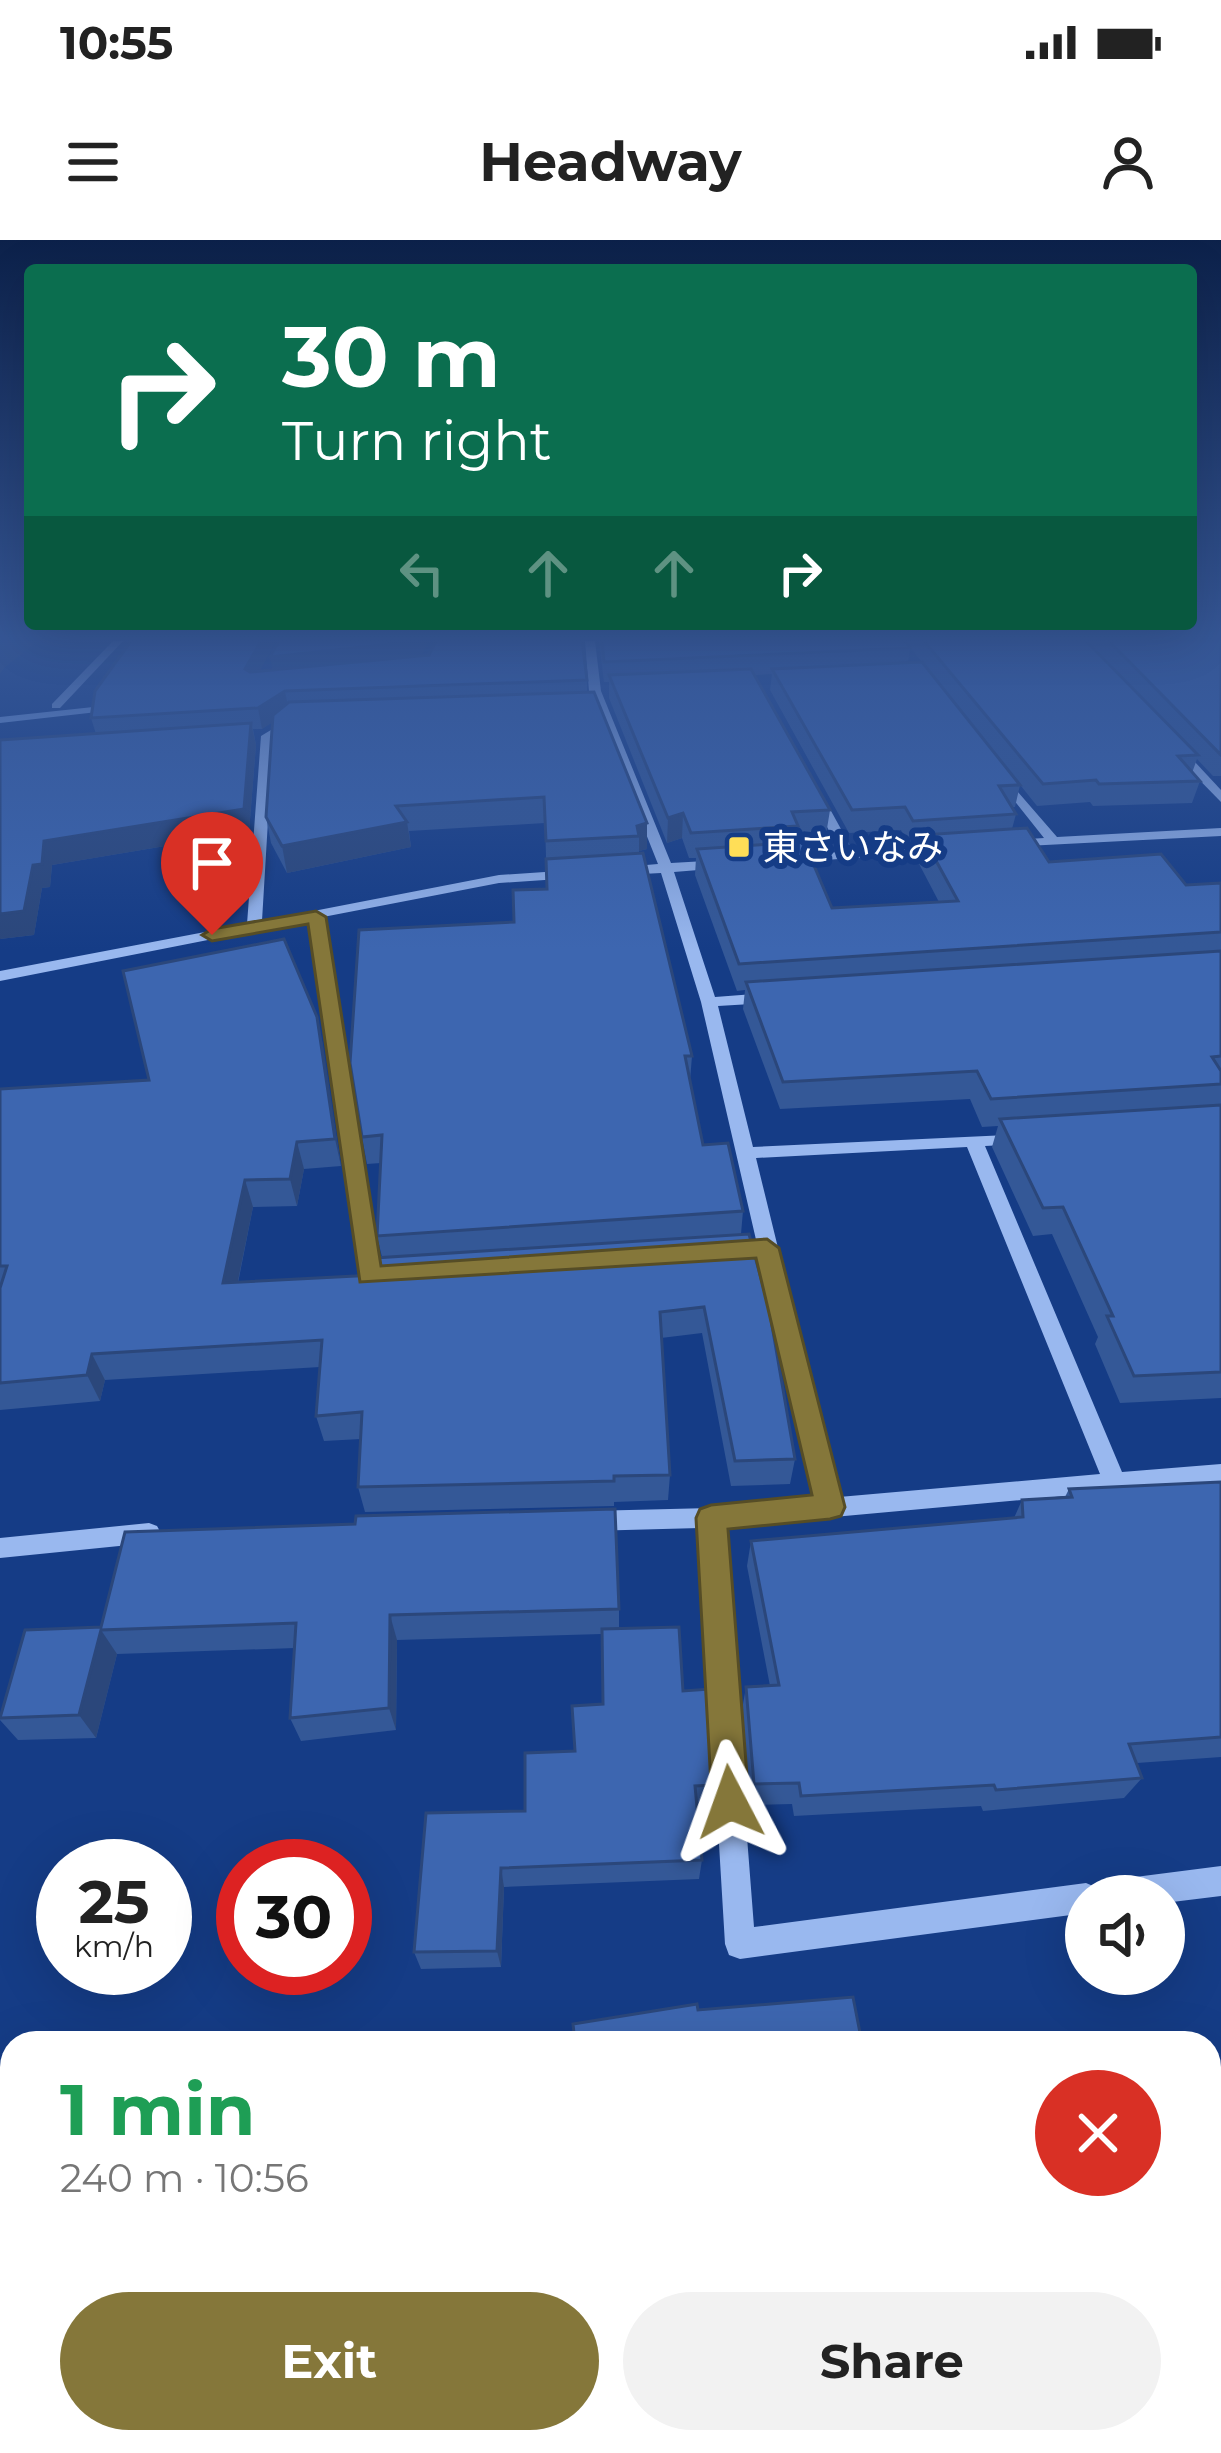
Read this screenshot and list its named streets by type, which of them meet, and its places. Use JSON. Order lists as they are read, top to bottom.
{
  "places": {
    "transit": ["東さいなみ"]
  },
  "page": {
    "status": "10:55",
    "header": "Headway",
    "turn": ["30 m", "Turn right"],
    "speed": "25 km/h",
    "limit": "30",
    "heading": ["1 min", "240 m · 10:56"],
    "buttons": ["Exit", "Share"]
  }
}
